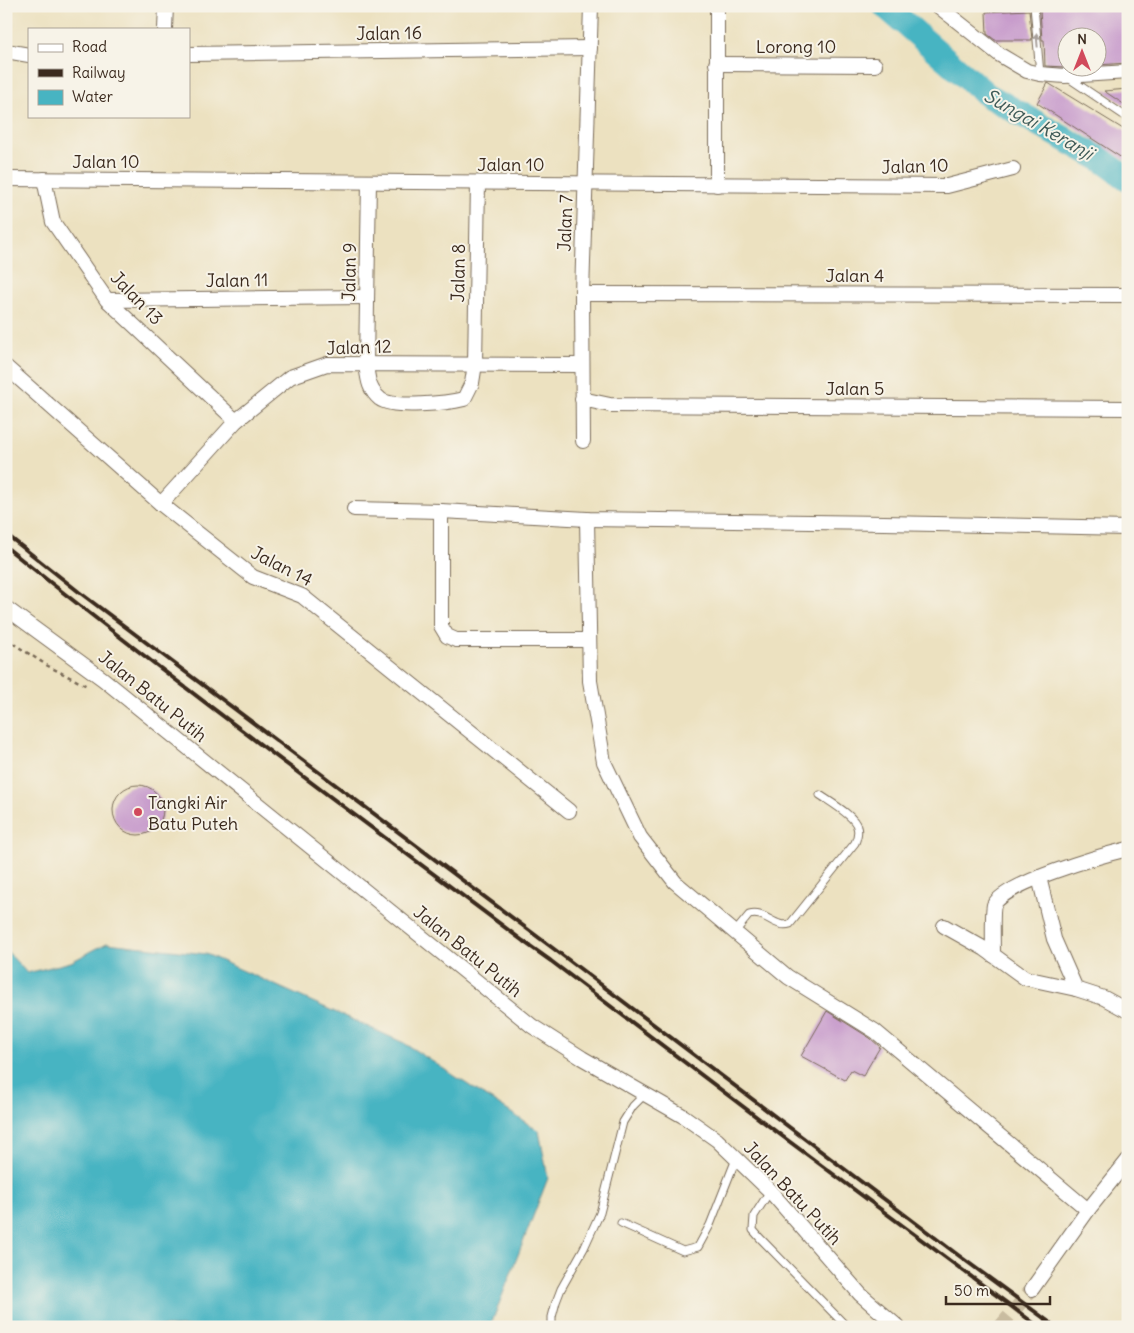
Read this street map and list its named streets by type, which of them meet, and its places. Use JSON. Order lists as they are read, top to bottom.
{
  "streets": {
    "street": [
      "Jalan 16",
      "Lorong 10",
      "Jalan 10",
      "Jalan 7",
      "Jalan 9",
      "Jalan 8",
      "Jalan 4",
      "Jalan 11",
      "Jalan 13",
      "Jalan 12",
      "Jalan 5",
      "Jalan 14",
      "Jalan Batu Putih"
    ]
  },
  "crossings": [
    ["Jalan 16", "Jalan 7"],
    ["Jalan 10", "Jalan 7"],
    ["Jalan 10", "Jalan 9"],
    ["Jalan 10", "Jalan 8"],
    ["Jalan 10", "Jalan 13"],
    ["Jalan 7", "Jalan 4"],
    ["Jalan 7", "Jalan 12"],
    ["Jalan 7", "Jalan 5"],
    ["Jalan 9", "Jalan 8"],
    ["Jalan 9", "Jalan 11"],
    ["Jalan 9", "Jalan 12"],
    ["Jalan 8", "Jalan 12"],
    ["Jalan 11", "Jalan 13"],
    ["Jalan 13", "Jalan 12"],
    ["Jalan 12", "Jalan 14"]
  ],
  "water": ["Sungai Keranji"],
  "places": ["Tangki Air Batu Puteh"],
  "legend": ["Road", "Railway", "Water"],
  "scale_bar": "50 m",
  "north": "top"
}
